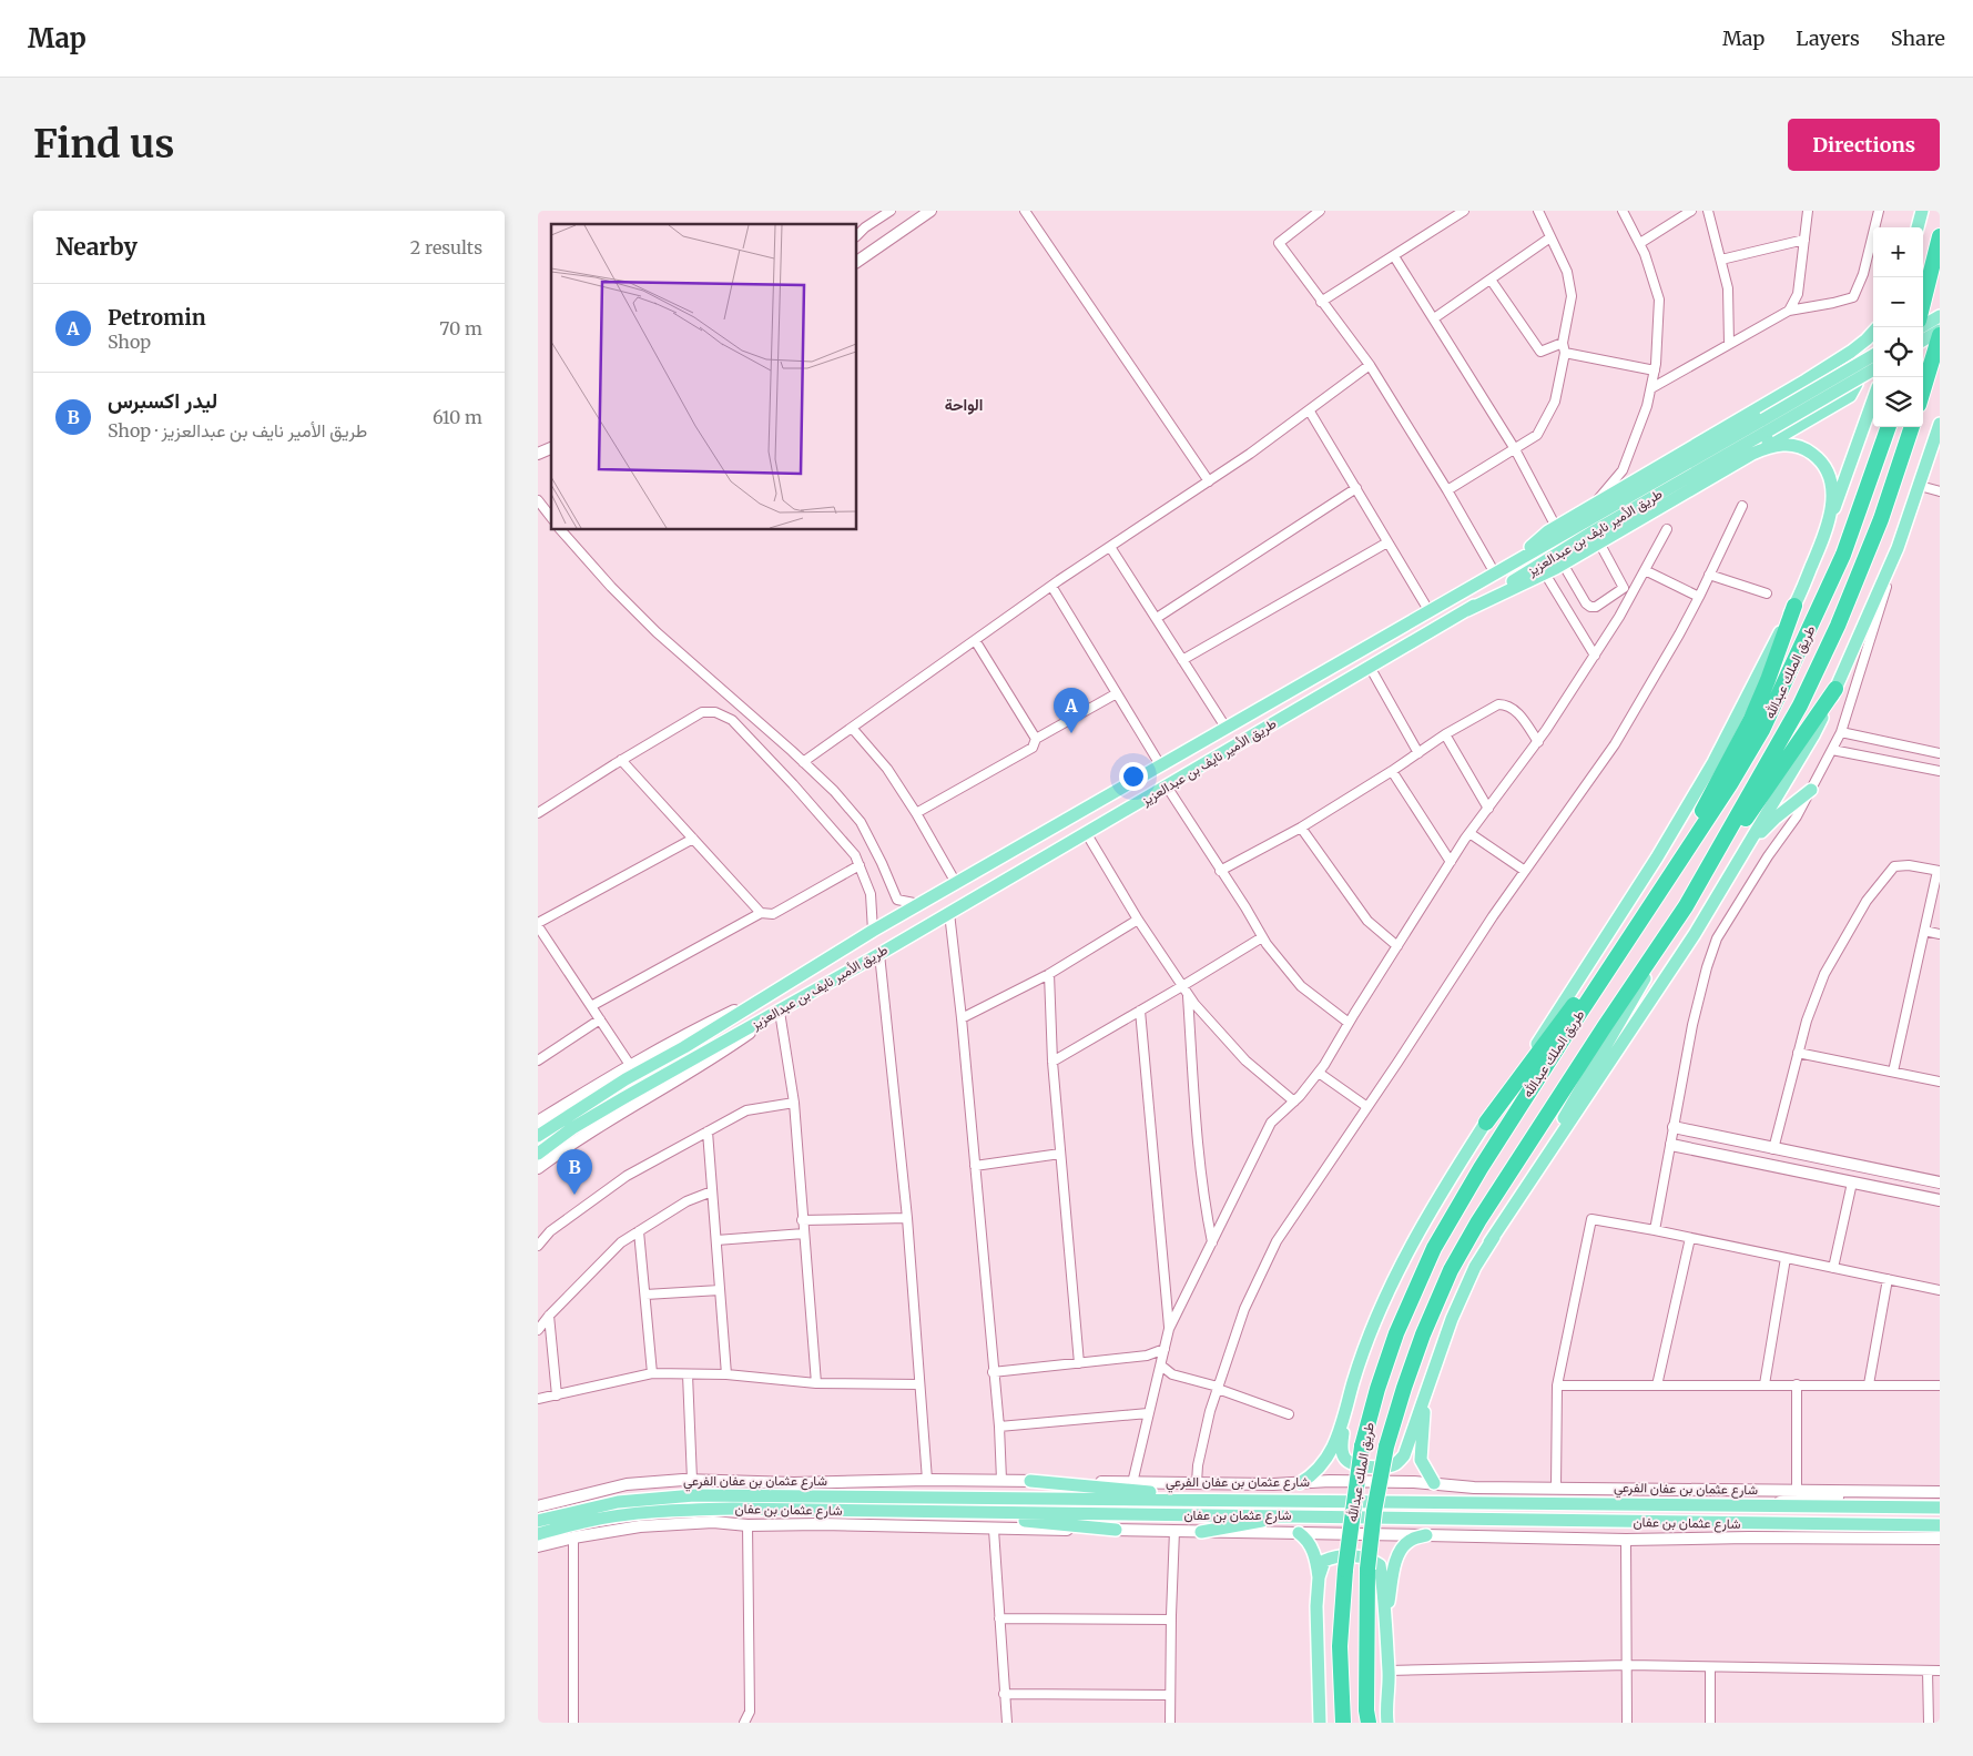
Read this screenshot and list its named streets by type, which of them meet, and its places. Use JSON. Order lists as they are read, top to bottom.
{
  "streets": {
    "highway": ["طريق الملك عبدالله"],
    "main road": ["طريق الأمير نايف بن عبدالعزيز", "شارع عثمان بن عفان الفرعي", "شارع عثمان بن عفان"]
  },
  "districts": ["الواحة"],
  "page": {
    "header": "Map",
    "nav": ["Map", "Layers", "Share"],
    "buttons": "Directions",
    "title": "Find us",
    "heading": ["Nearby", "2 results"],
    "map_buttons": ["+", "−"],
    "list": [
      {
        "mark": "A",
        "name": "Petromin",
        "note": "Shop",
        "value": "70 m"
      },
      {
        "mark": "B",
        "name": "ليدر اكسبرس",
        "note": "Shop · طريق الأمير نايف بن عبدالعزيز",
        "value": "610 m"
      }
    ],
    "pins": ["A", "B"]
  }
}
